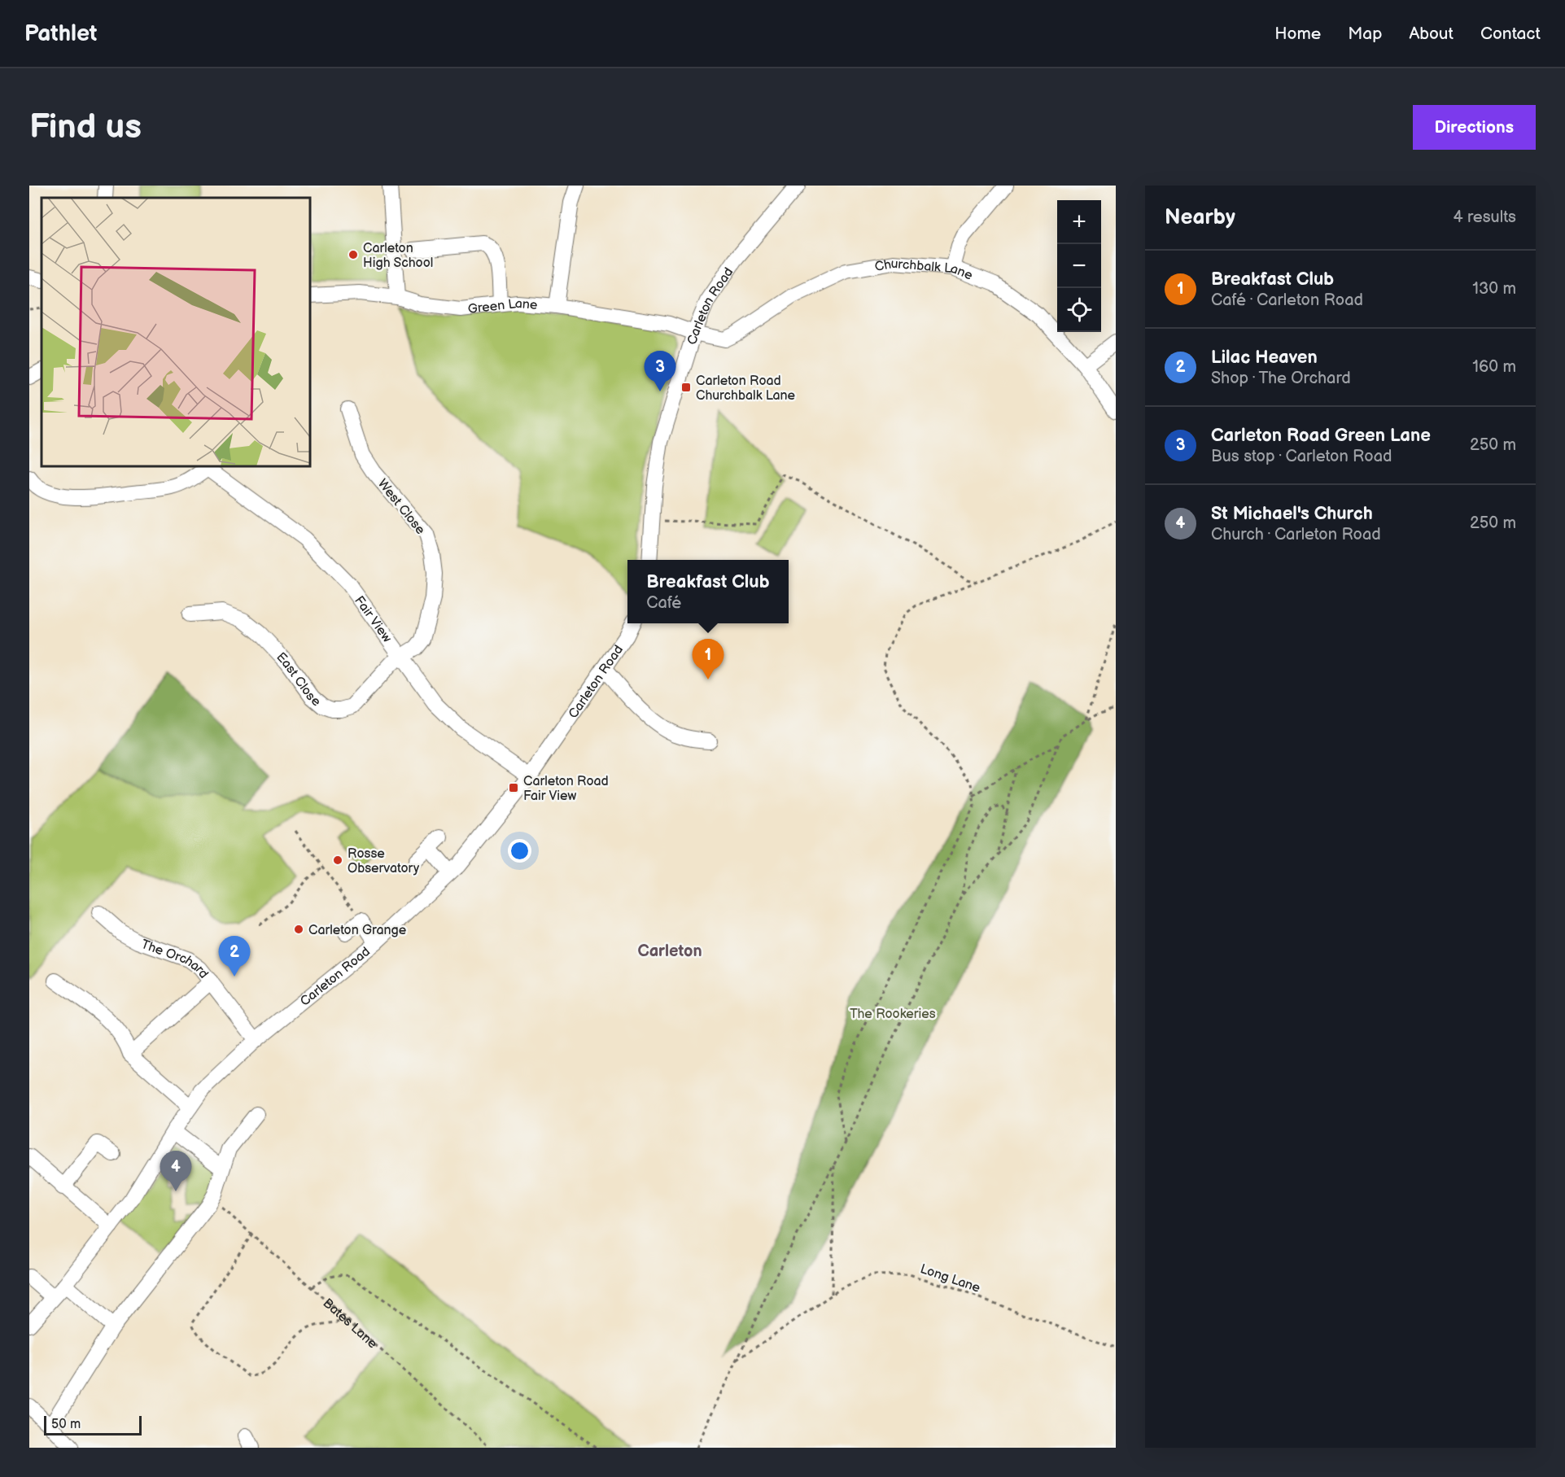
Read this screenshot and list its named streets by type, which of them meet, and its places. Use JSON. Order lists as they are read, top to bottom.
{
  "streets": {
    "street": [
      "Churchbalk Lane",
      "Green Lane",
      "Carleton Road",
      "West Close",
      "Fair View",
      "East Close",
      "The Orchard"
    ],
    "path": ["Long Lane", "Bates Lane"]
  },
  "crossings": [
    ["Churchbalk Lane", "Green Lane"],
    ["Churchbalk Lane", "Carleton Road"],
    ["Green Lane", "Carleton Road"],
    ["Carleton Road", "Fair View"],
    ["Carleton Road", "The Orchard"],
    ["West Close", "Fair View"],
    ["West Close", "East Close"],
    ["Fair View", "East Close"]
  ],
  "districts": ["Carleton"],
  "parks": ["The Rookeries"],
  "places": {
    "other": ["Carleton High School", "Rosse Observatory", "Carleton Grange"],
    "transit": ["Carleton Road Churchbalk Lane", "Carleton Road Fair View"]
  },
  "scale_bar": "50 m",
  "page": {
    "header": "Pathlet",
    "nav": [
      "Home",
      "Map",
      "About",
      "Contact"
    ],
    "buttons": "Directions",
    "title": "Find us",
    "heading": ["Nearby", "4 results"],
    "map_buttons": ["+", "−"],
    "list": [
      {
        "mark": "1",
        "name": "Breakfast Club",
        "note": "Café · Carleton Road",
        "value": "130 m"
      },
      {
        "mark": "2",
        "name": "Lilac Heaven",
        "note": "Shop · The Orchard",
        "value": "160 m"
      },
      {
        "mark": "3",
        "name": "Carleton Road Green Lane",
        "note": "Bus stop · Carleton Road",
        "value": "250 m"
      },
      {
        "mark": "4",
        "name": "St Michael's Church",
        "note": "Church · Carleton Road",
        "value": "250 m"
      }
    ],
    "pins": [
      "3",
      "1",
      "2",
      "4"
    ],
    "popup": ["Breakfast Club", "Café"],
    "scale": "50 m"
  }
}
